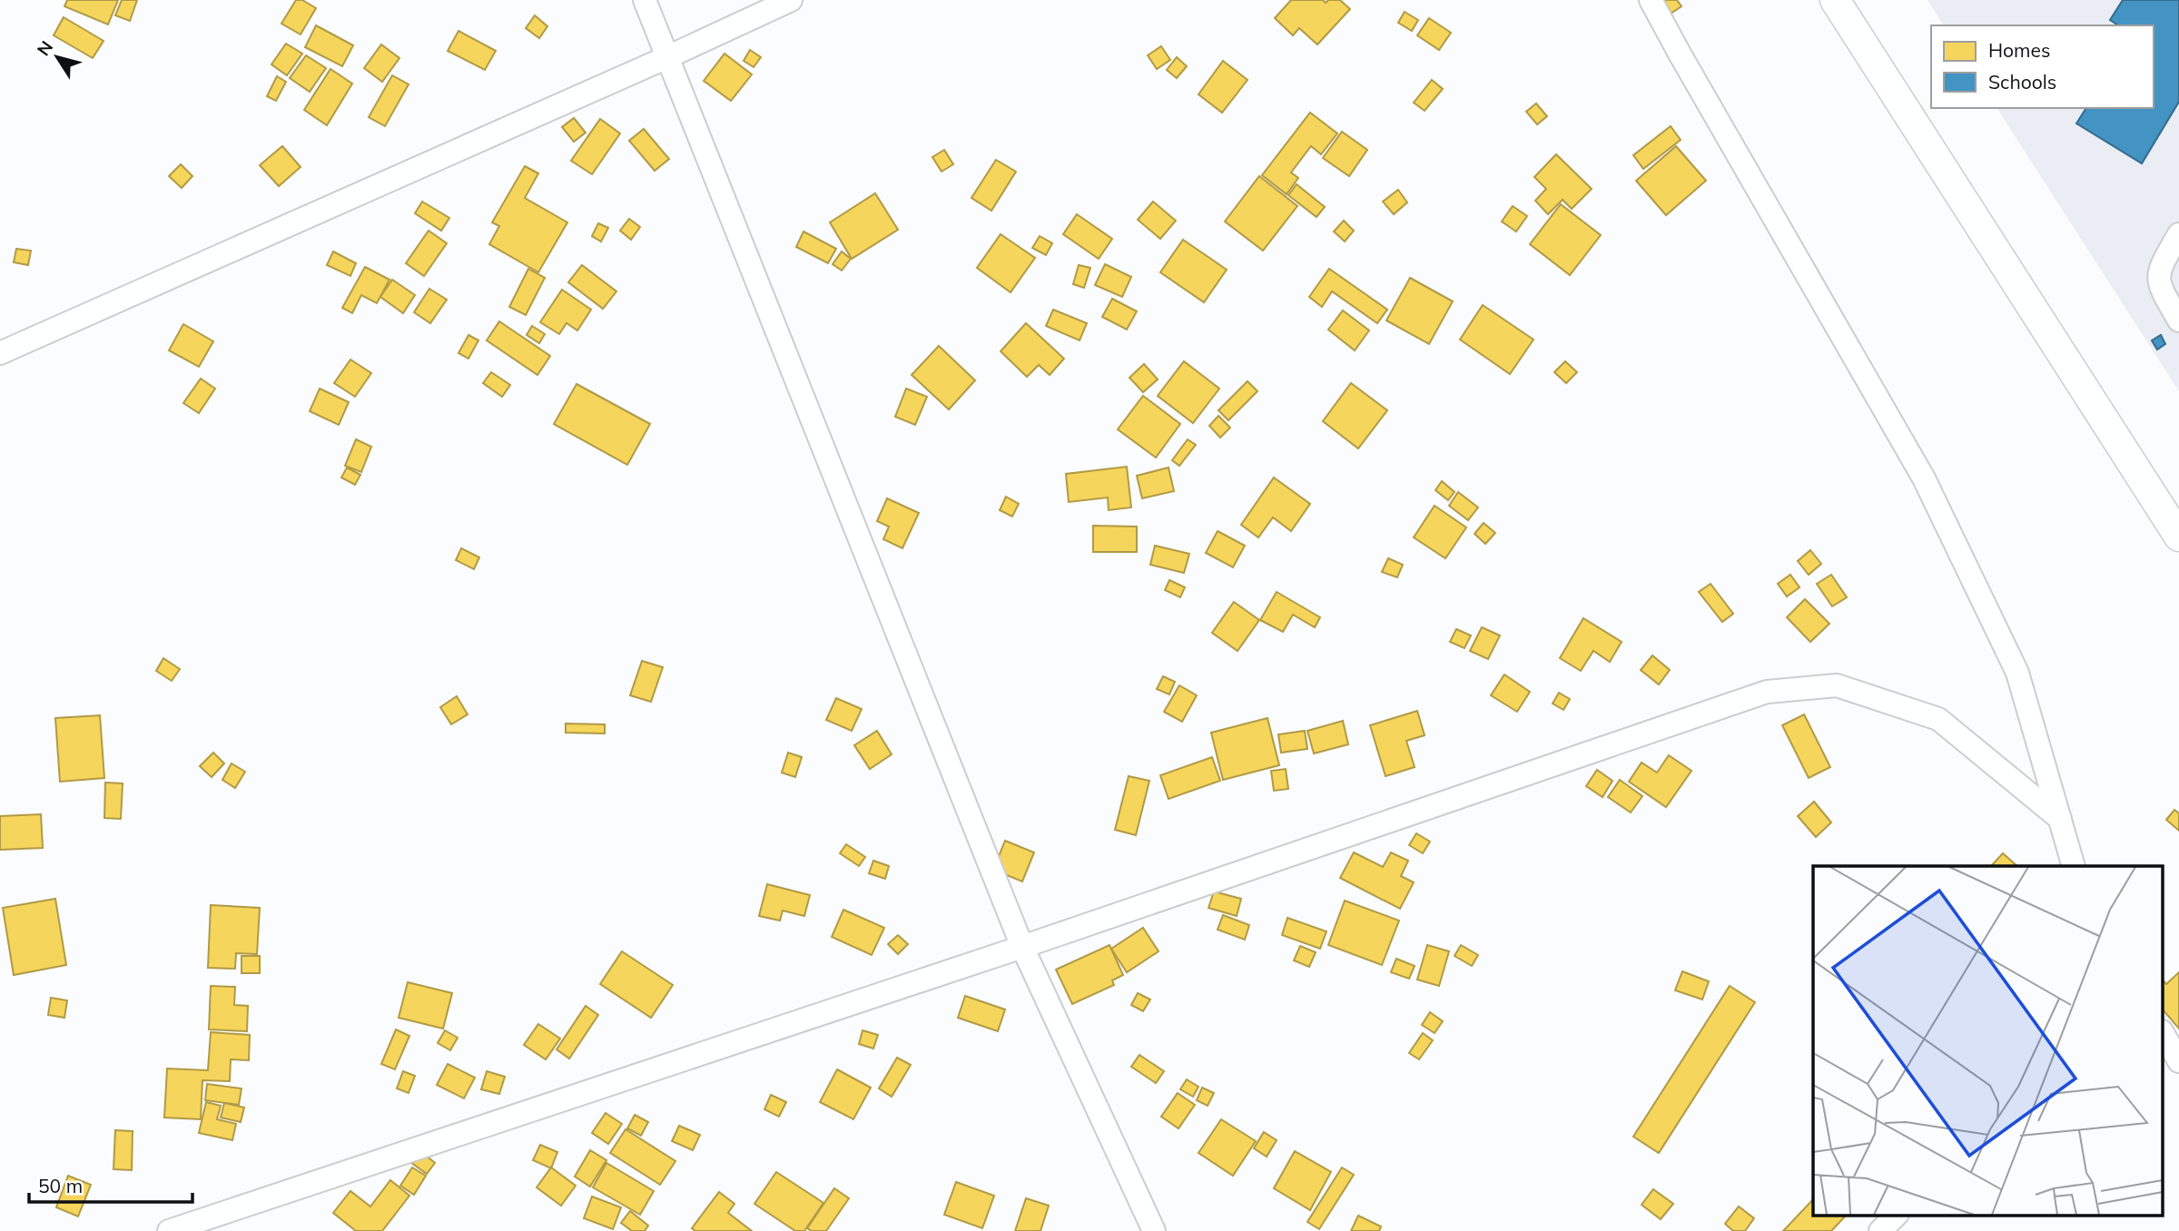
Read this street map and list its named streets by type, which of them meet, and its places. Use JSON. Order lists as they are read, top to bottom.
{
  "legend": ["Homes", "Schools"],
  "scale_bar": "50 m",
  "north": "top left"
}
